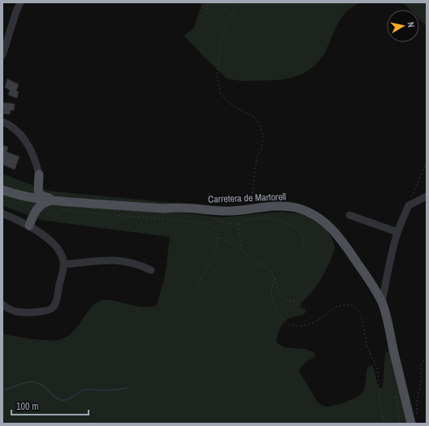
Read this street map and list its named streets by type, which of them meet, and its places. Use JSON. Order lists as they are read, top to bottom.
{
  "streets": {
    "main road": ["Carretera de Martorell"]
  },
  "scale_bar": "100 m",
  "north": "right"
}
